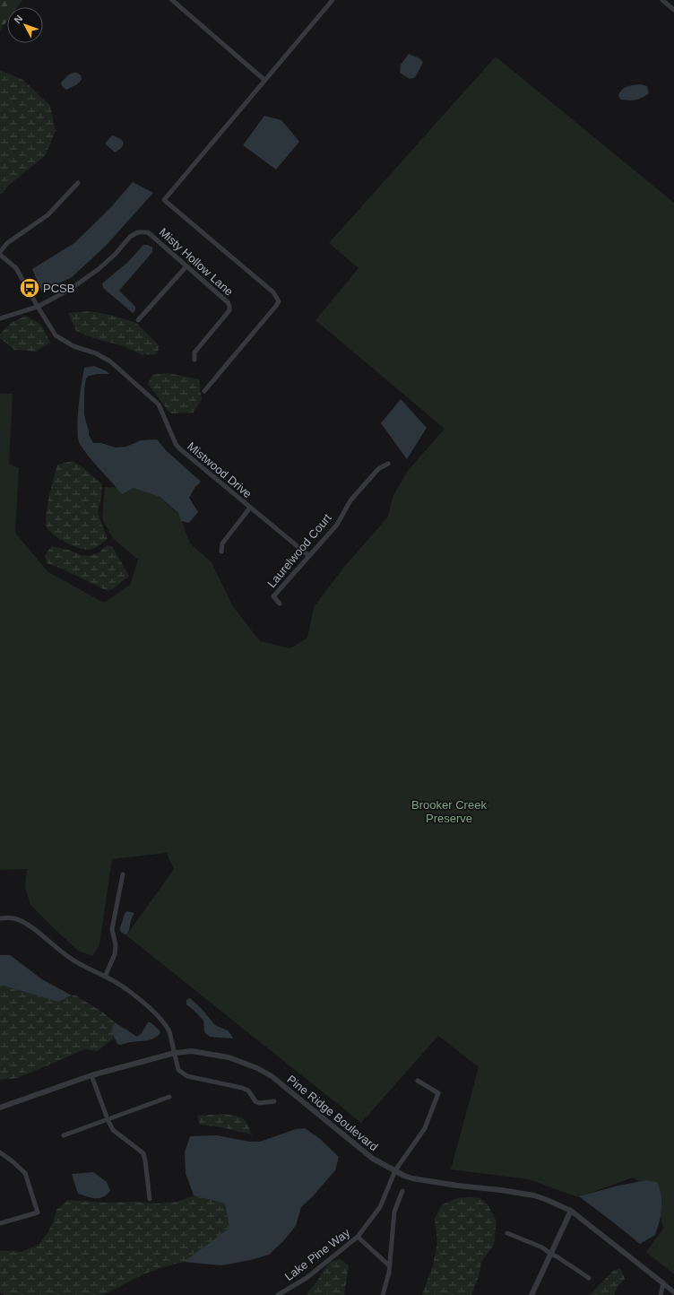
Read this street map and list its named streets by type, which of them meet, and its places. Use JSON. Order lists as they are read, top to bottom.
{
  "streets": {
    "street": [
      "Misty Hollow Lane",
      "Mistwood Drive",
      "Laurelwood Court",
      "Pine Ridge Boulevard",
      "Lake Pine Way"
    ]
  },
  "crossings": [
    ["Misty Hollow Lane", "Mistwood Drive"],
    ["Mistwood Drive", "Laurelwood Court"],
    ["Pine Ridge Boulevard", "Lake Pine Way"]
  ],
  "parks": ["Brooker Creek Preserve"],
  "places": {
    "bus stop": ["PCSB"]
  },
  "north": "top left"
}
